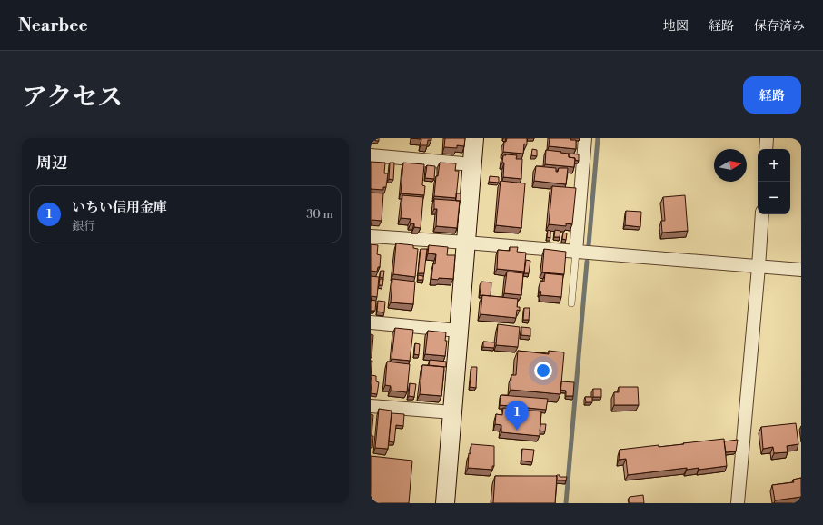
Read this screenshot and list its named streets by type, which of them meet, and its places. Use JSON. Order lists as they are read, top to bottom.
{
  "north": "right",
  "page": {
    "header": "Nearbee",
    "nav": ["地図", "経路", "保存済み"],
    "title": "アクセス",
    "buttons": "経路",
    "heading": "周辺",
    "map_buttons": ["+", "−"],
    "list": [
      {
        "mark": "1",
        "name": "いちい信用金庫",
        "note": "銀行",
        "value": "30 m"
      }
    ],
    "pins": "1"
  }
}
